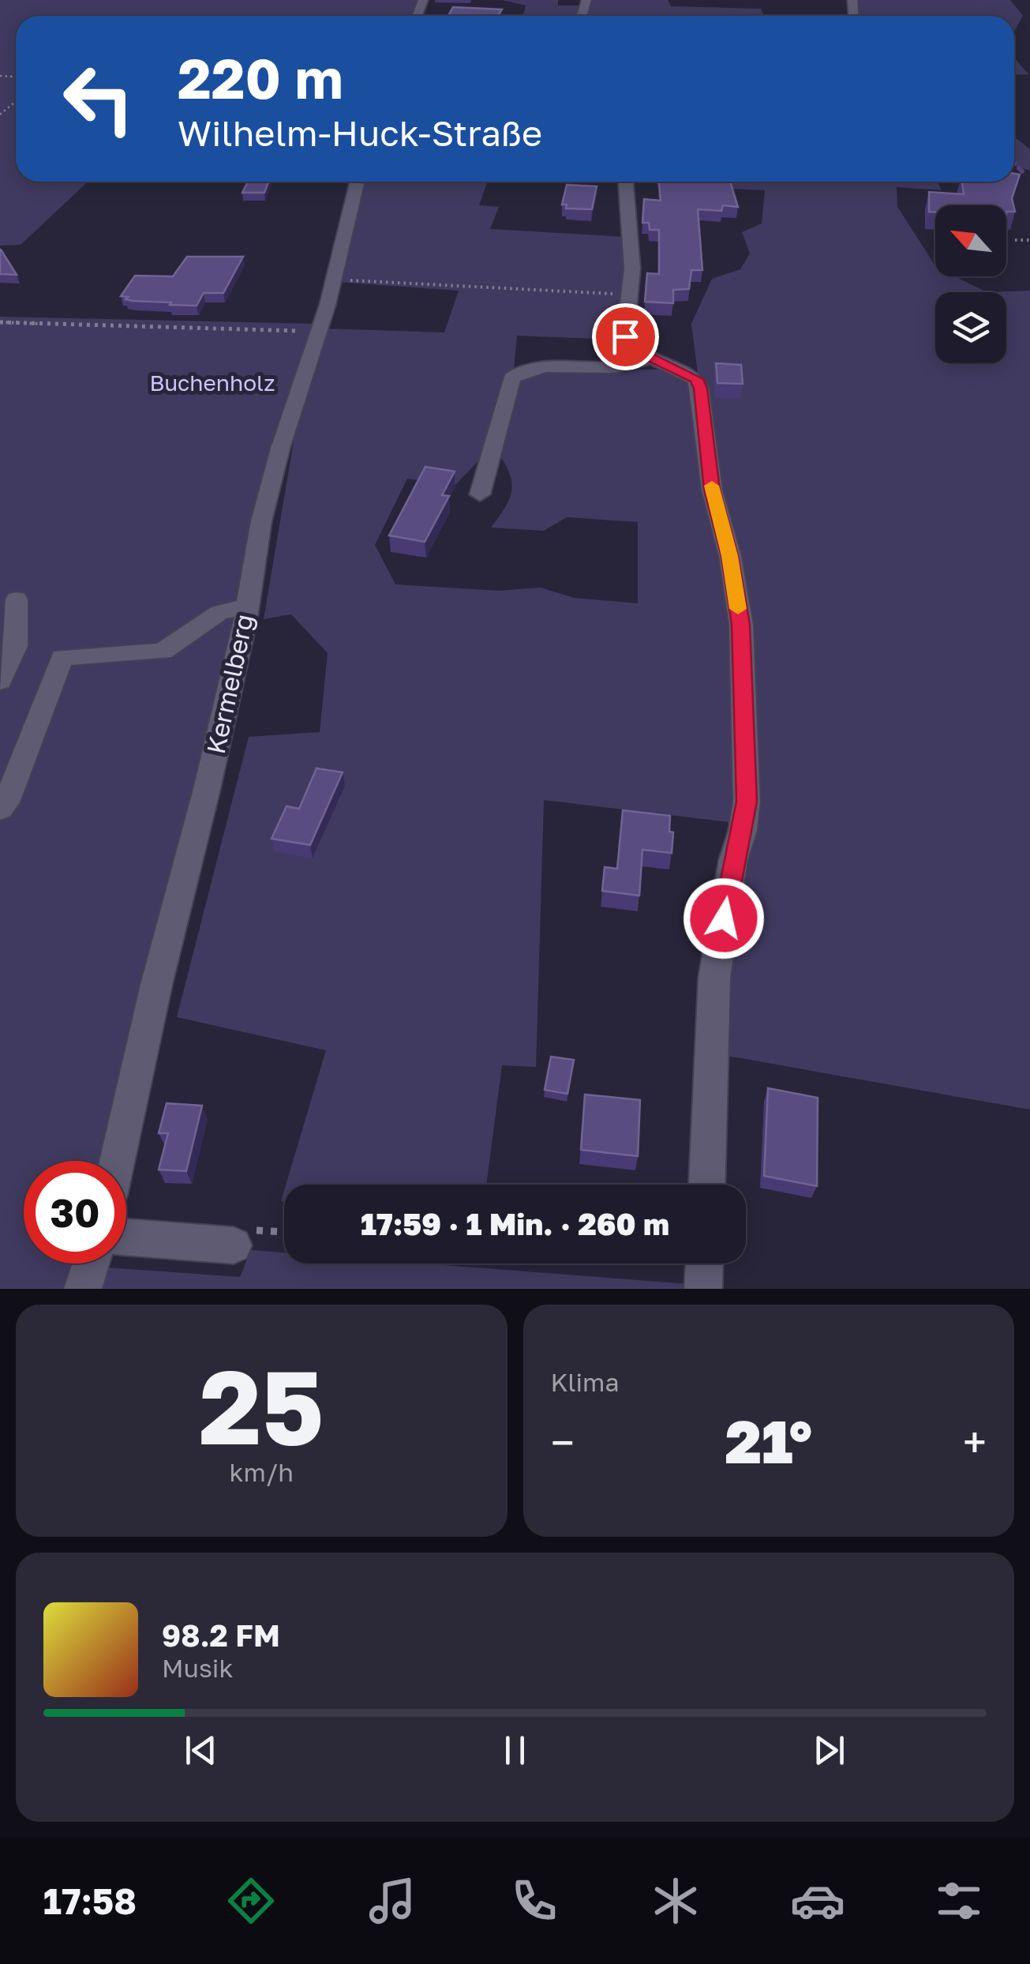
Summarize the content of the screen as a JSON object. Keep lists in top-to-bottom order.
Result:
{
  "streets": {
    "street": ["Kermelberg"]
  },
  "parks": ["Buchenholz"],
  "north": "top left",
  "page": {
    "turn": ["220 m", "Wilhelm-Huck-Straße"],
    "limit": "30",
    "trip": "17:59 · 1 Min. · 260 m",
    "tile": [
      ["25", "km/h"],
      "Klima"
    ],
    "heat": ["−", "21°", "+"],
    "song": ["98.2 FM", "Musik"],
    "tabs": "17:58"
  }
}
